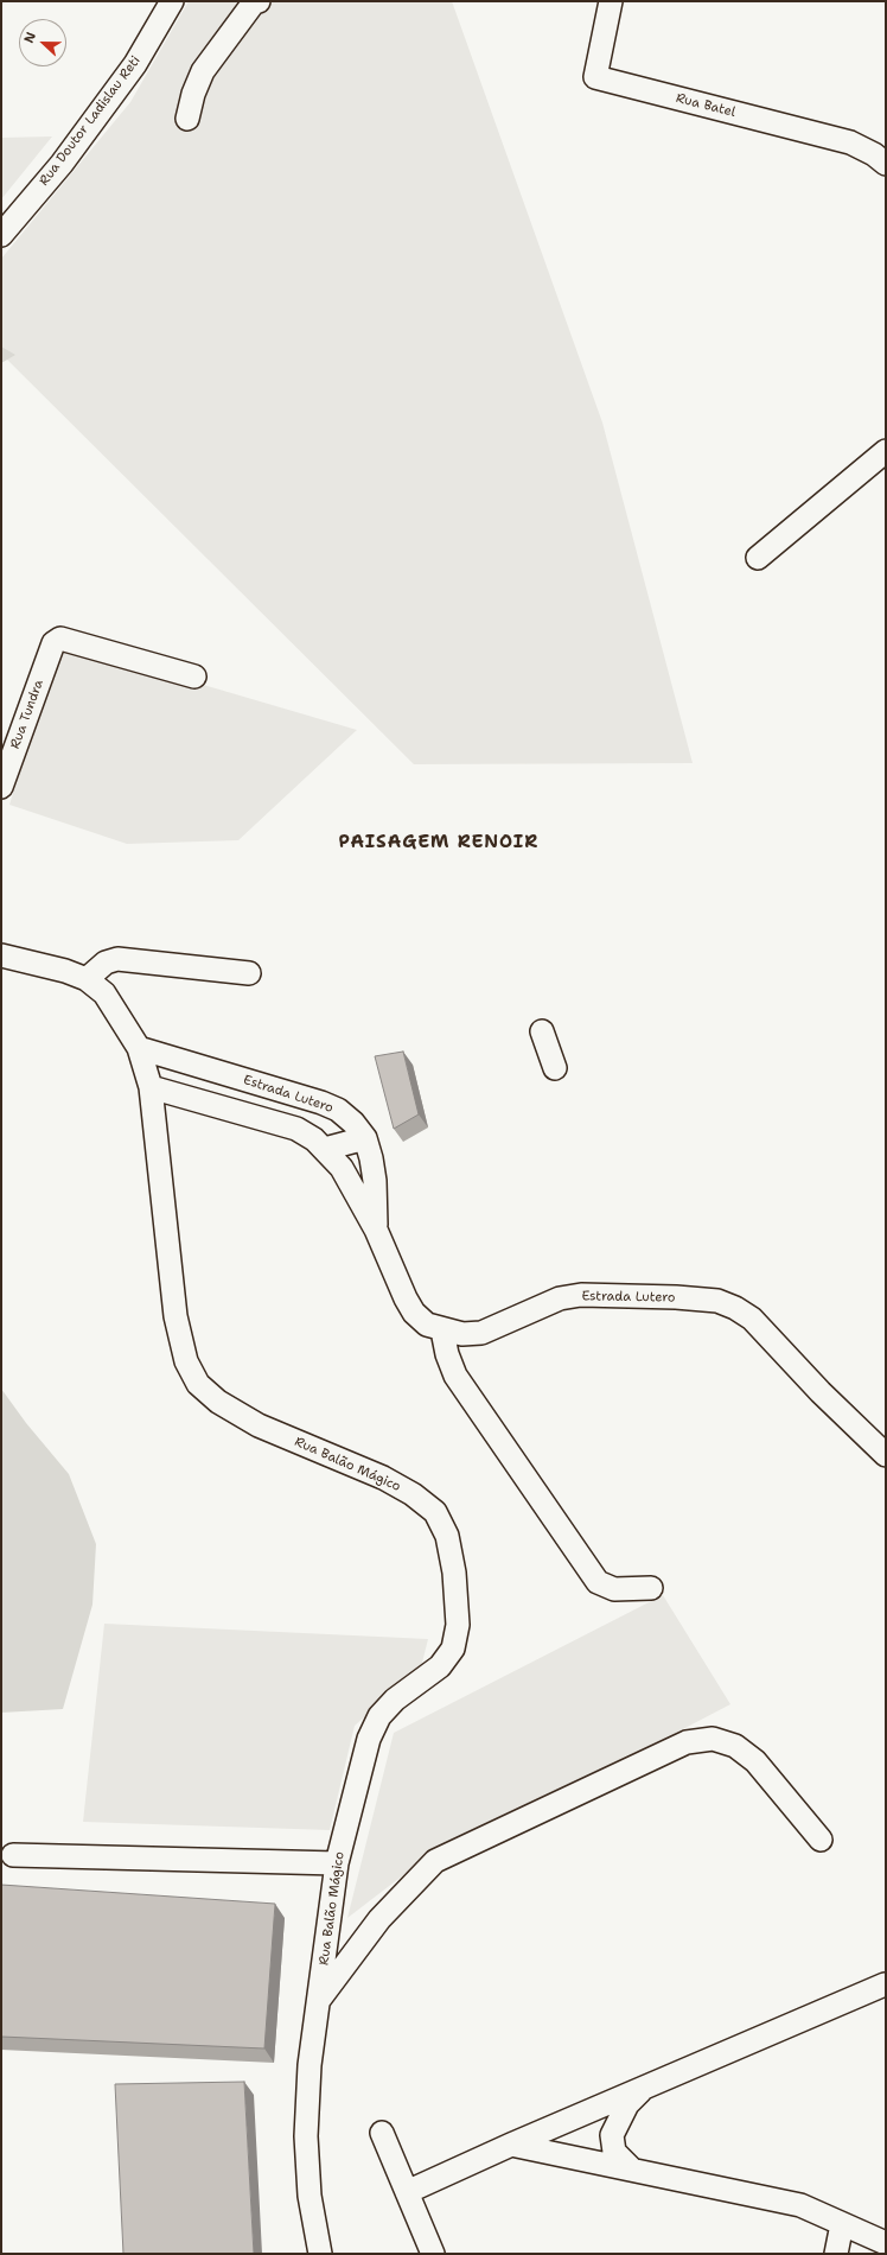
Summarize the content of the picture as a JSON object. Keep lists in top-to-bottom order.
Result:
{
  "streets": {
    "street": [
      "Rua Batel",
      "Rua Doutor Ladislau Reti",
      "Rua Tundra",
      "Estrada Lutero",
      "Rua Balão Mágico"
    ]
  },
  "crossings": [
    ["Estrada Lutero", "Rua Balão Mágico"]
  ],
  "districts": ["PAISAGEM RENOIR"],
  "north": "left"
}
